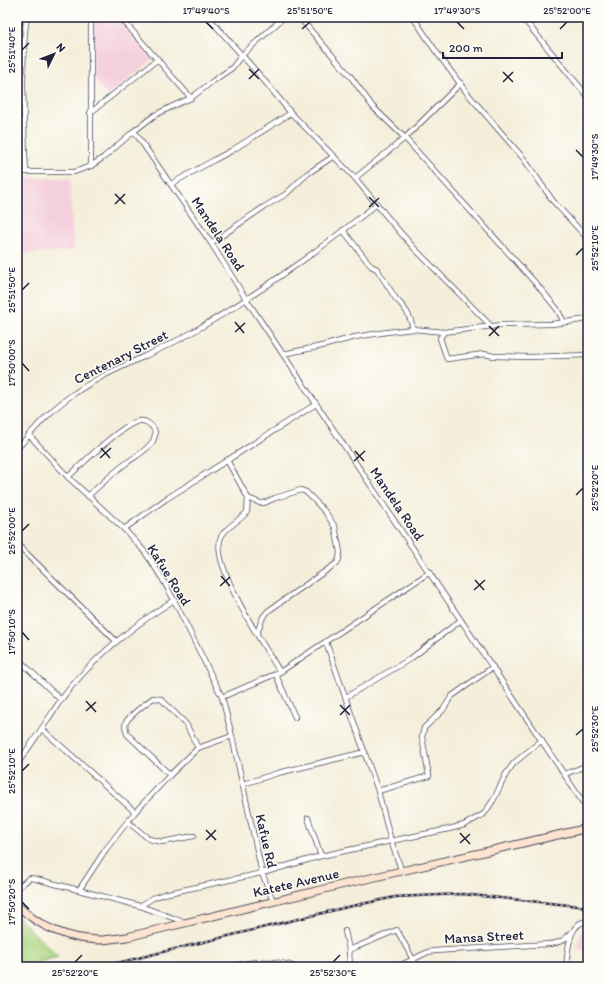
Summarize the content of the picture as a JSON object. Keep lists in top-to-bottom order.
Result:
{
  "streets": {
    "street": [
      "Mandela Road",
      "Centenary Street",
      "Kafue Road",
      "Kafue Rd",
      "Katete Avenue",
      "Mansa Street"
    ]
  },
  "crossings": [
    ["Mandela Road", "Centenary Street"],
    ["Centenary Street", "Kafue Road"],
    ["Kafue Road", "Kafue Rd"],
    ["Kafue Rd", "Katete Avenue"]
  ],
  "scale_bar": "200 m",
  "north": "top right",
  "coordinates": [
    "17°49'40\"S",
    "25°51'50\"E",
    "17°49'30\"S",
    "25°52'00\"E",
    "25°51'40\"E",
    "25°52'10\"E",
    "17°50'00\"S",
    "25°52'20\"E",
    "17°50'10\"S",
    "25°52'30\"E",
    "17°50'20\"S"
  ]
}
